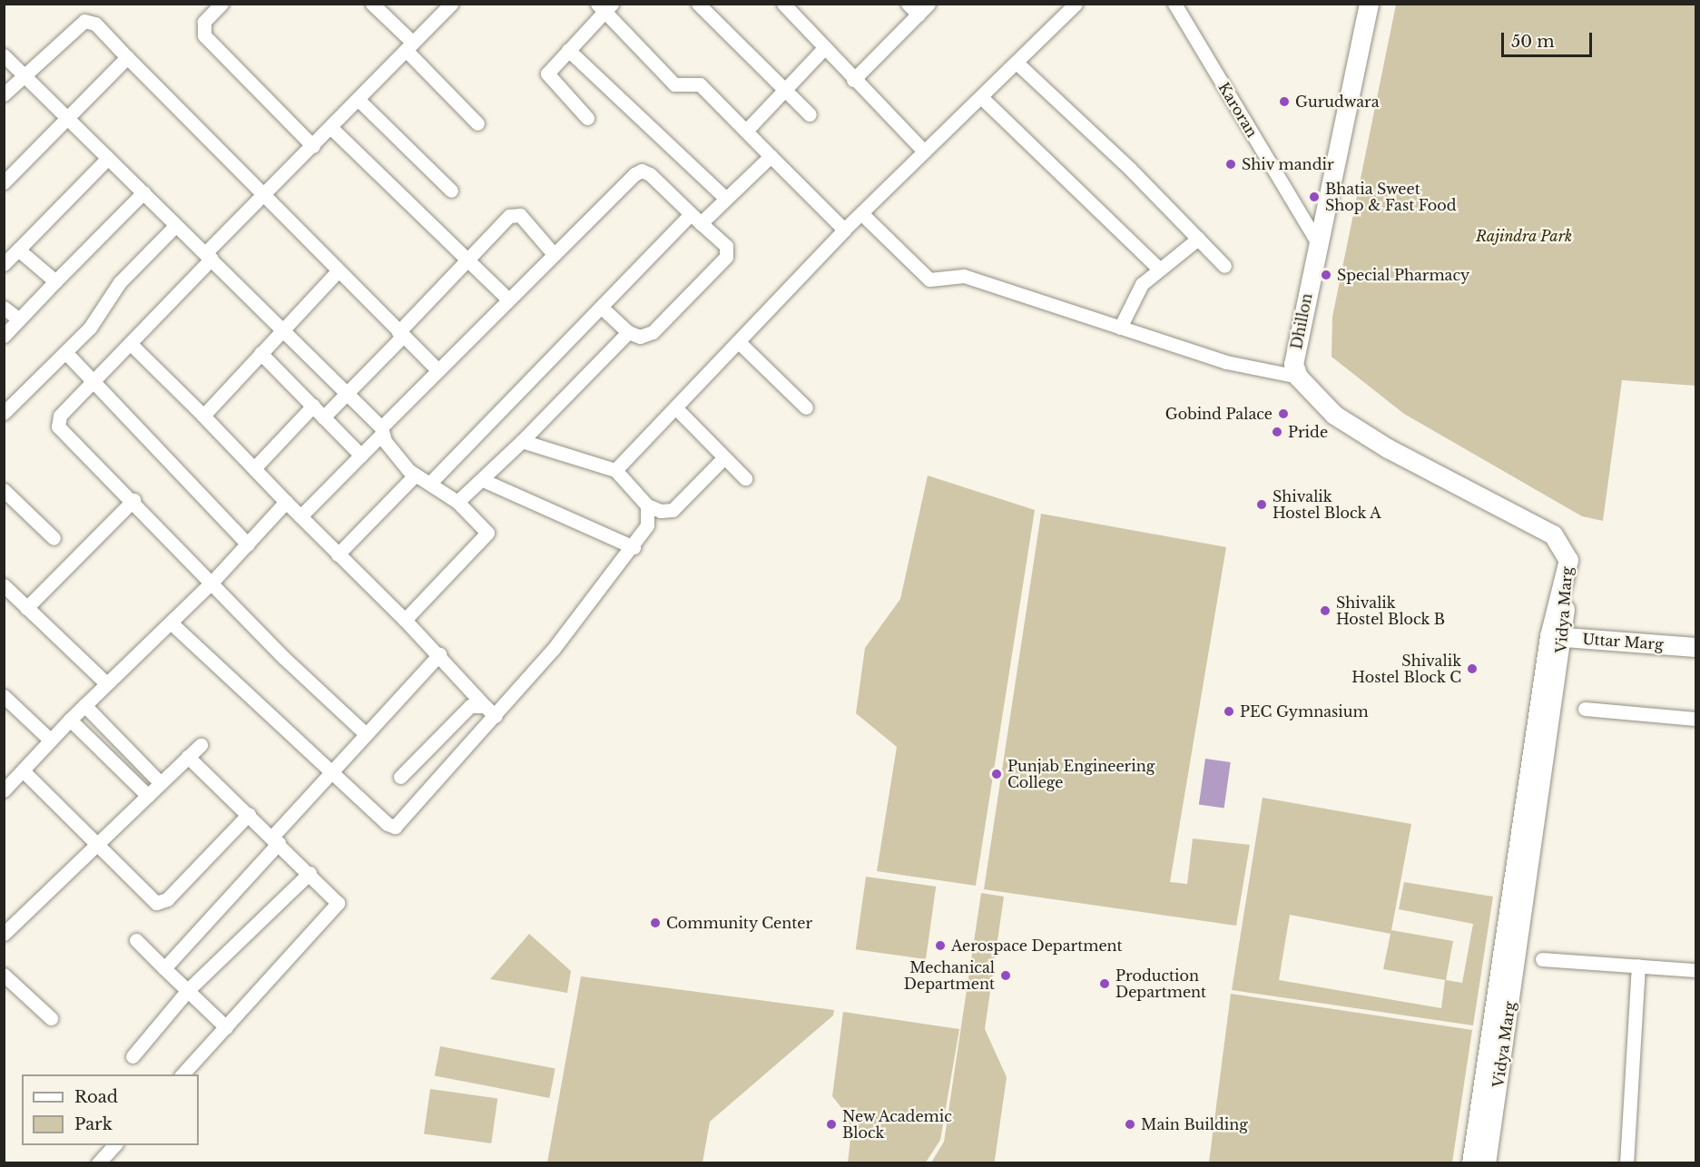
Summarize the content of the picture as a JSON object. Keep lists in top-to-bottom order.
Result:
{
  "streets": {
    "main road": ["Dhillon", "Vidya Marg", "Uttar Marg"],
    "street": ["Karoran"]
  },
  "crossings": [
    ["Karoran", "Dhillon"],
    ["Dhillon", "Vidya Marg"],
    ["Vidya Marg", "Uttar Marg"]
  ],
  "parks": ["Rajindra Park"],
  "places": [
    "Gurudwara",
    "Shiv mandir",
    "Bhatia Sweet Shop & Fast Food",
    "Special Pharmacy",
    "Gobind Palace",
    "Pride",
    "Shivalik Hostel Block A",
    "Shivalik Hostel Block B",
    "Shivalik Hostel Block C",
    "PEC Gymnasium",
    "Punjab Engineering College",
    "Community Center",
    "Aerospace Department",
    "Mechanical Department",
    "Production Department",
    "New Academic Block",
    "Main Building"
  ],
  "legend": ["Road", "Park"],
  "scale_bar": "50 m"
}
